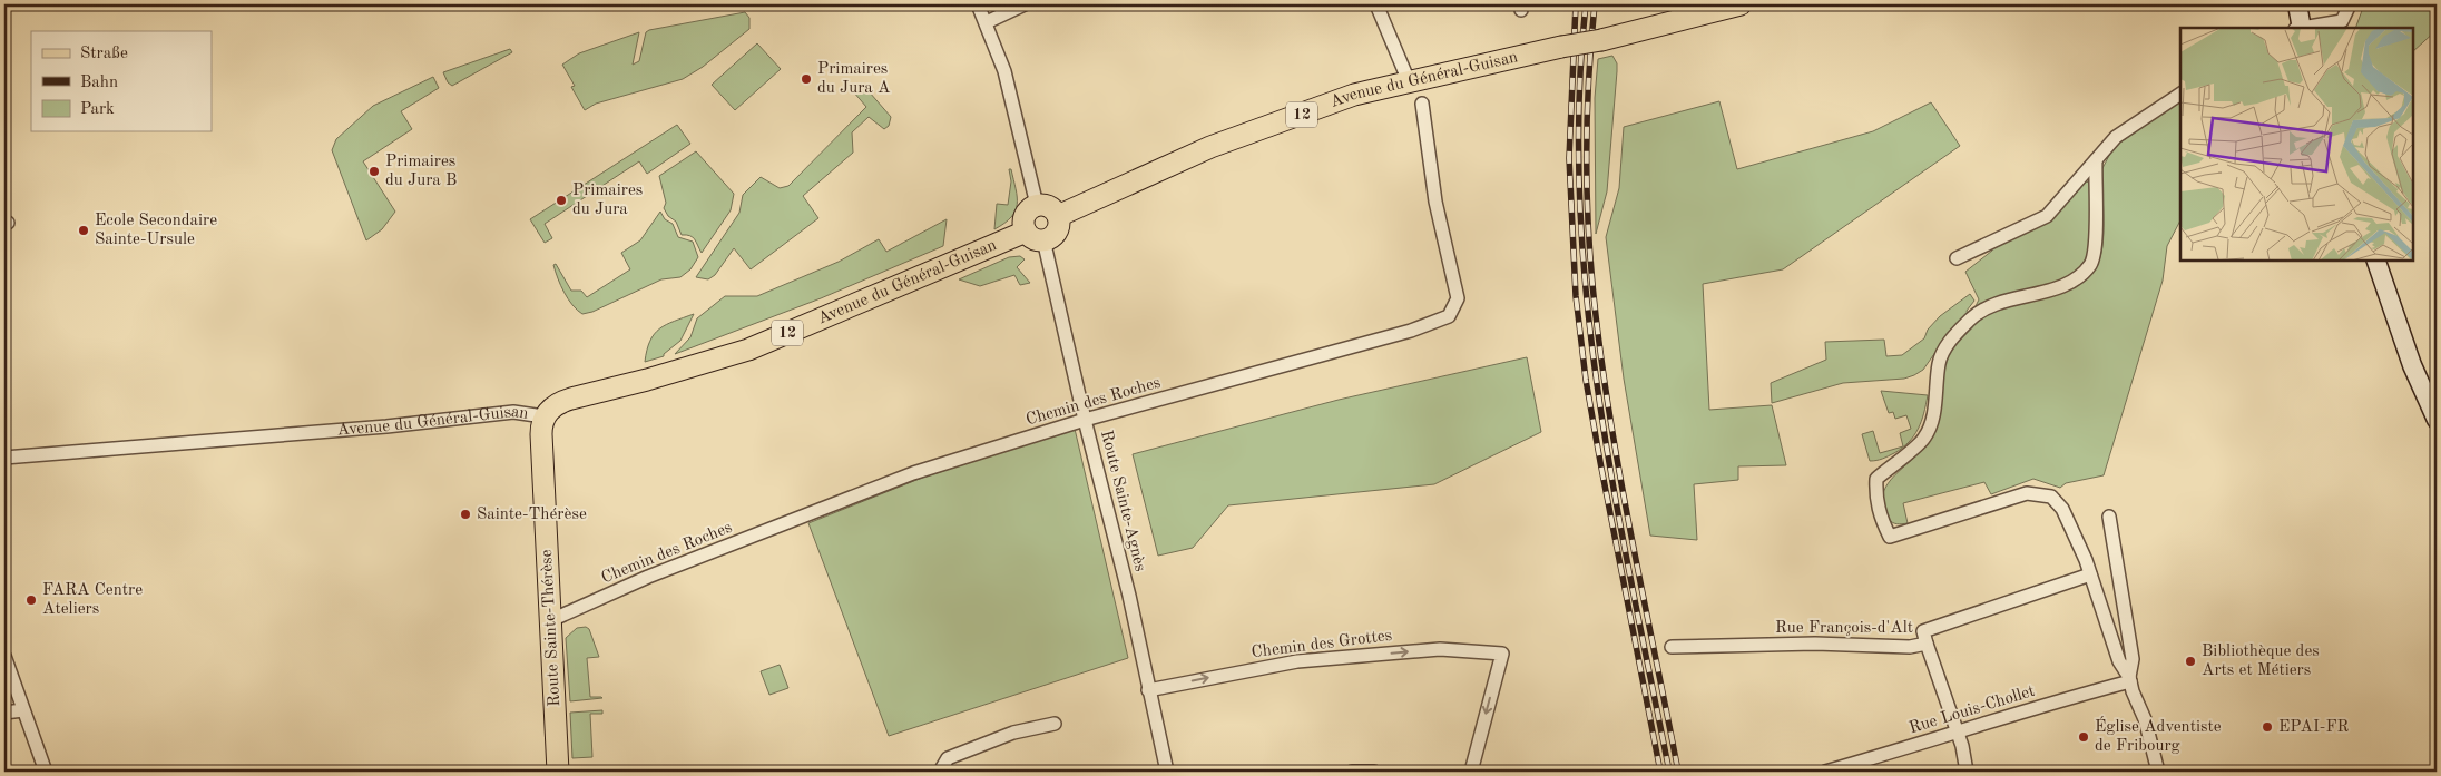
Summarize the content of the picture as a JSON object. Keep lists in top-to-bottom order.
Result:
{
  "streets": {
    "main road": ["Avenue du Général-Guisan", "12", "Route Sainte-Thérèse"],
    "street": [
      "Chemin des Roches",
      "Route Sainte-Agnès",
      "Rue François-d'Alt",
      "Chemin des Grottes",
      "Rue Louis-Chollet"
    ]
  },
  "crossings": [
    ["Avenue du Général-Guisan", "Route Sainte-Agnès"],
    ["Avenue du Général-Guisan", "Route Sainte-Thérèse"],
    ["Chemin des Roches", "Route Sainte-Agnès"],
    ["Chemin des Roches", "Route Sainte-Thérèse"],
    ["Route Sainte-Agnès", "Chemin des Grottes"]
  ],
  "places": [
    "Primaires du Jura A",
    "Primaires du Jura B",
    "Primaires du Jura",
    "Ecole Secondaire Sainte-Ursule",
    "Sainte-Thérèse",
    "FARA Centre Ateliers",
    "Bibliothèque des Arts et Métiers",
    "EPAI-FR",
    "Église Adventiste de Fribourg"
  ],
  "legend": ["Straße", "Bahn", "Park"]
}
